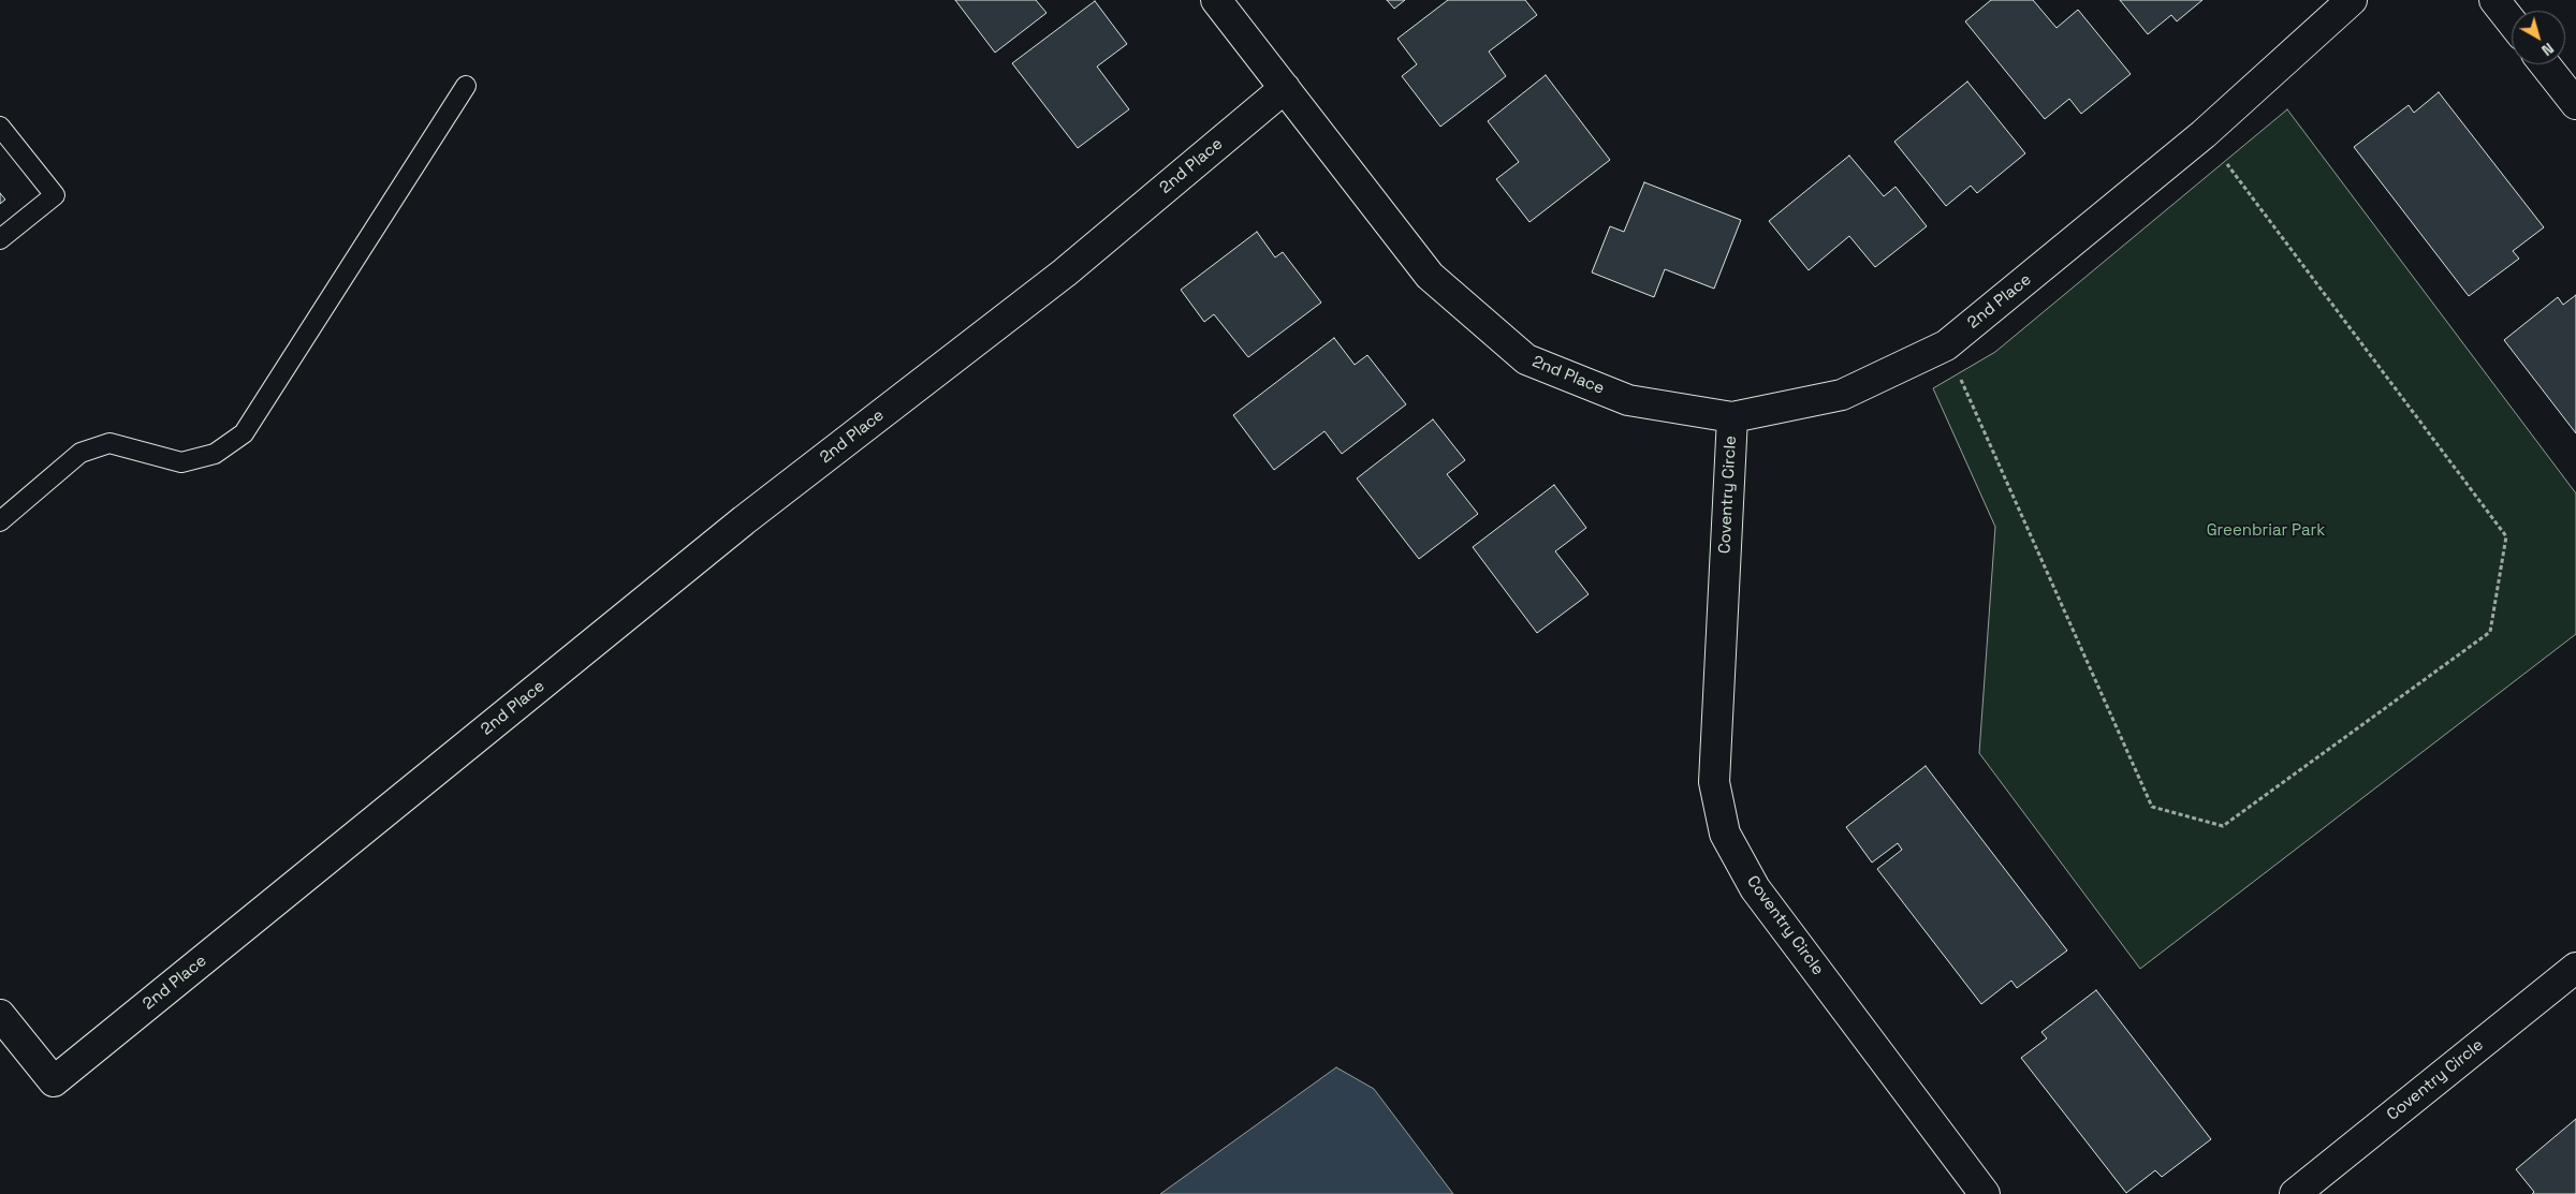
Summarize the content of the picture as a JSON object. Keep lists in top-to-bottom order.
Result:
{
  "streets": {
    "street": ["2nd Place", "Coventry Circle"]
  },
  "crossings": [
    ["2nd Place", "Coventry Circle"]
  ],
  "parks": ["Greenbriar Park"],
  "north": "bottom right"
}
